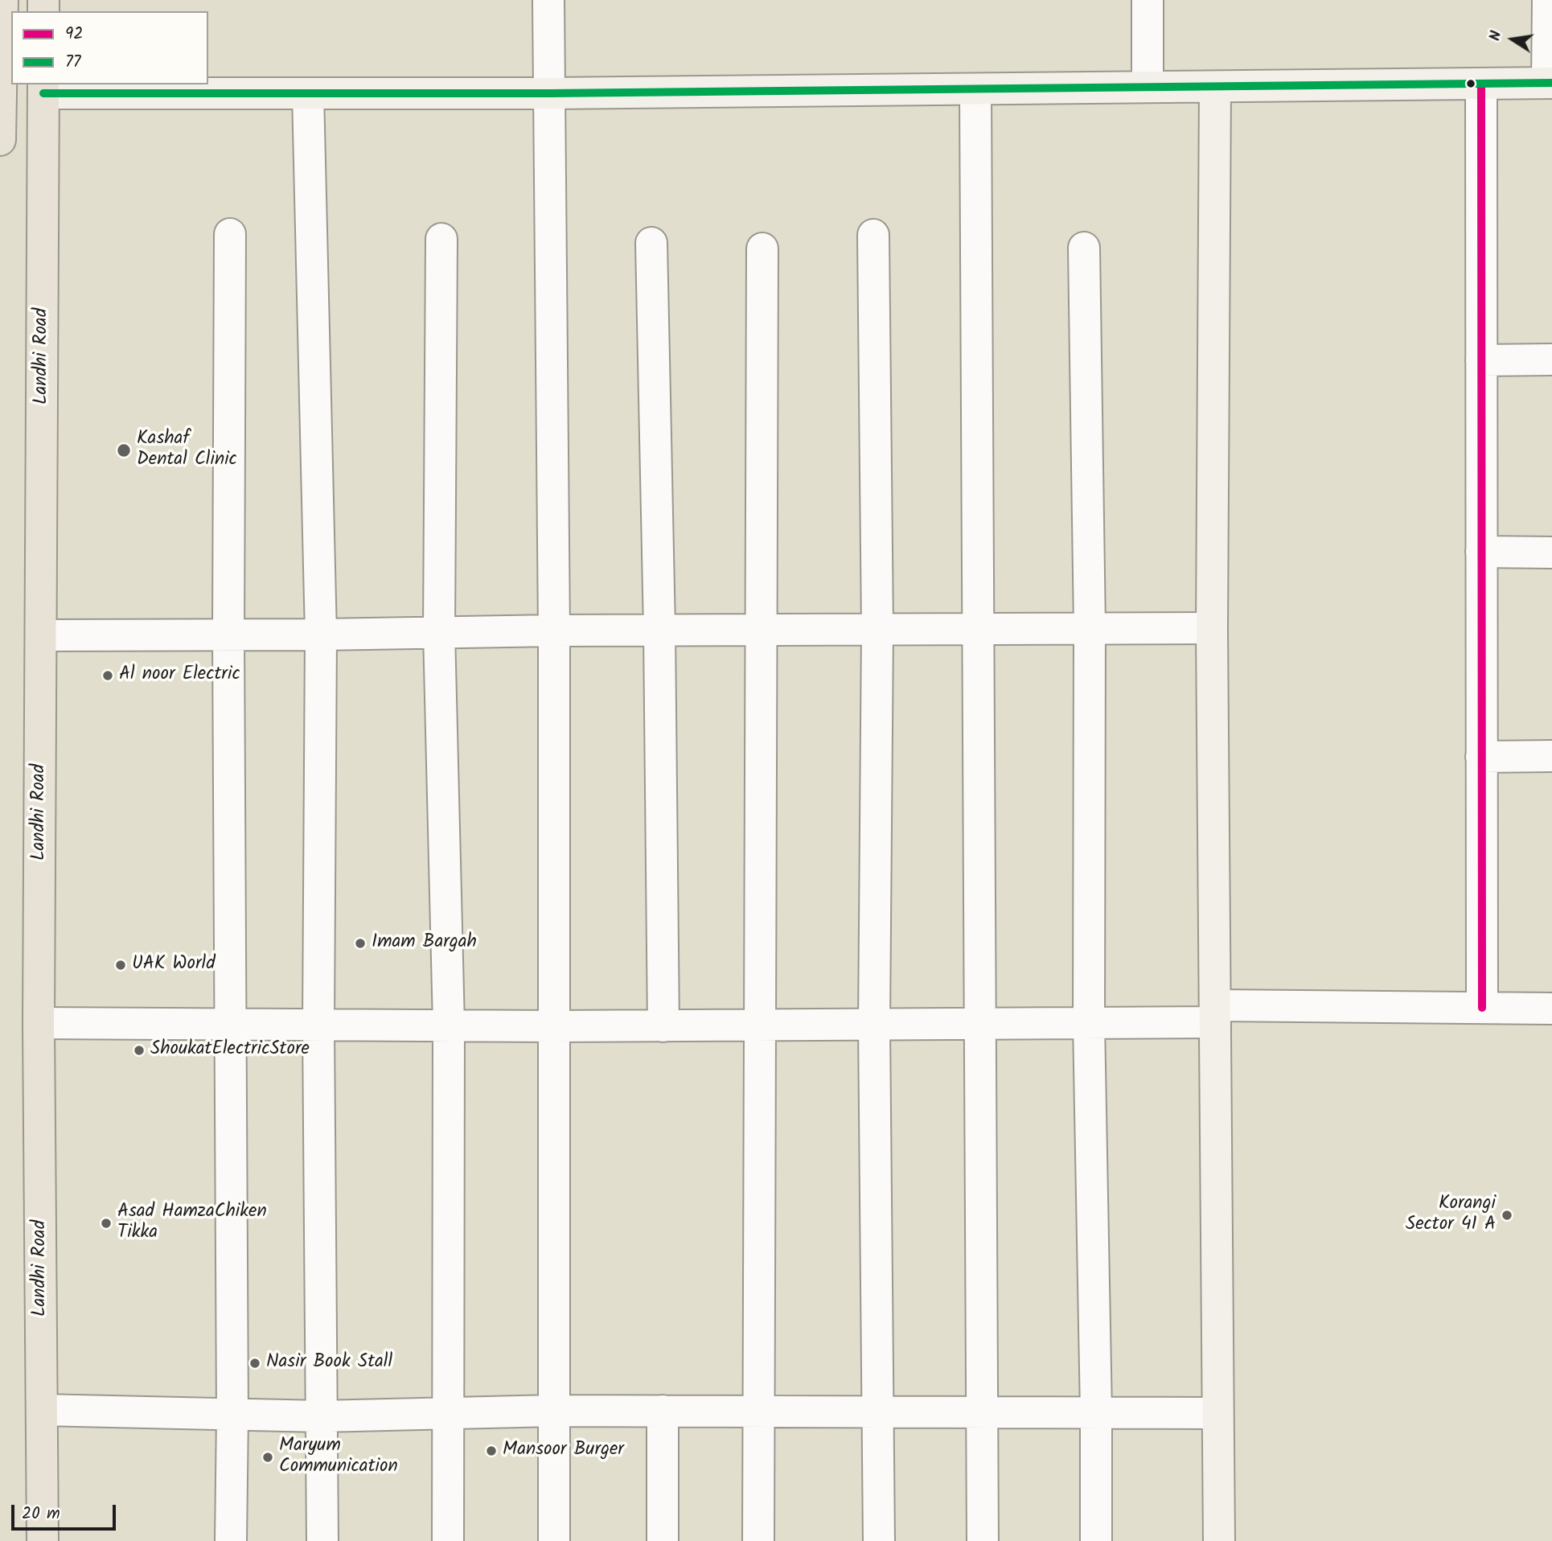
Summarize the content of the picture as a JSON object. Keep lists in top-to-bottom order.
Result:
{
  "streets": {
    "main road": ["Landhi Road"]
  },
  "places": [
    "Kashaf Dental Clinic",
    "Al noor Electric",
    "Imam Bargah",
    "UAK World",
    "ShoukatElectricStore",
    "Korangi Sector 41 A",
    "Asad HamzaChiken Tikka",
    "Nasir Book Stall",
    "Mansoor Burger",
    "Maryum Communication"
  ],
  "lines": ["transit line 77", "transit line 92"],
  "legend": ["92", "77"],
  "scale_bar": "20 m",
  "north": "left"
}
